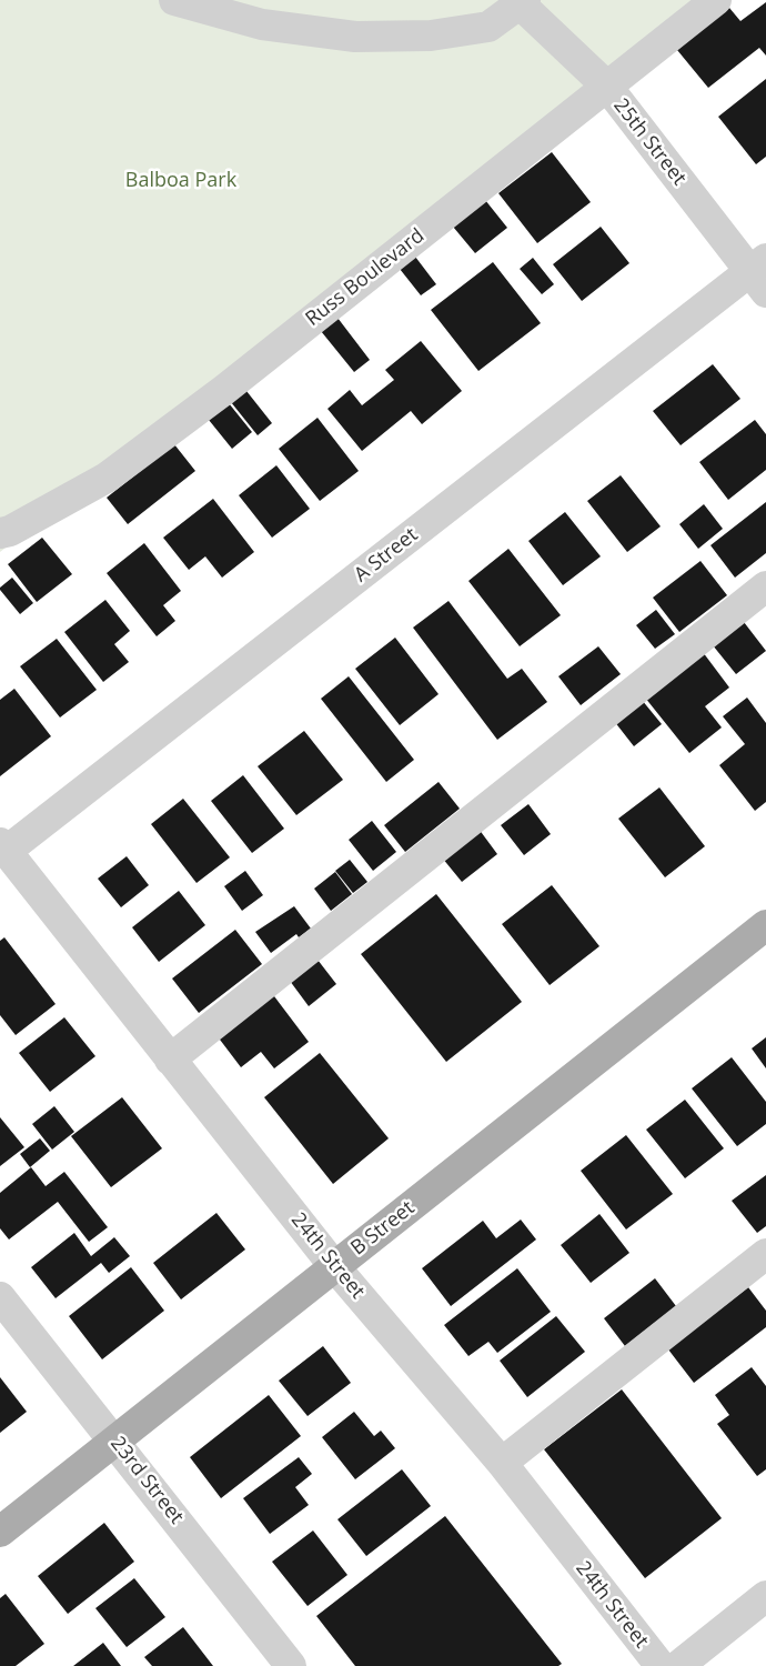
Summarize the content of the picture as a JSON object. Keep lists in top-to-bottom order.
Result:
{
  "streets": {
    "main road": ["B Street"],
    "street": [
      "25th Street",
      "Russ Boulevard",
      "A Street",
      "24th Street",
      "23rd Street"
    ]
  },
  "crossings": [
    ["25th Street", "Russ Boulevard"],
    ["25th Street", "A Street"],
    ["A Street", "24th Street"],
    ["B Street", "24th Street"],
    ["B Street", "23rd Street"]
  ],
  "parks": ["Balboa Park"]
}
